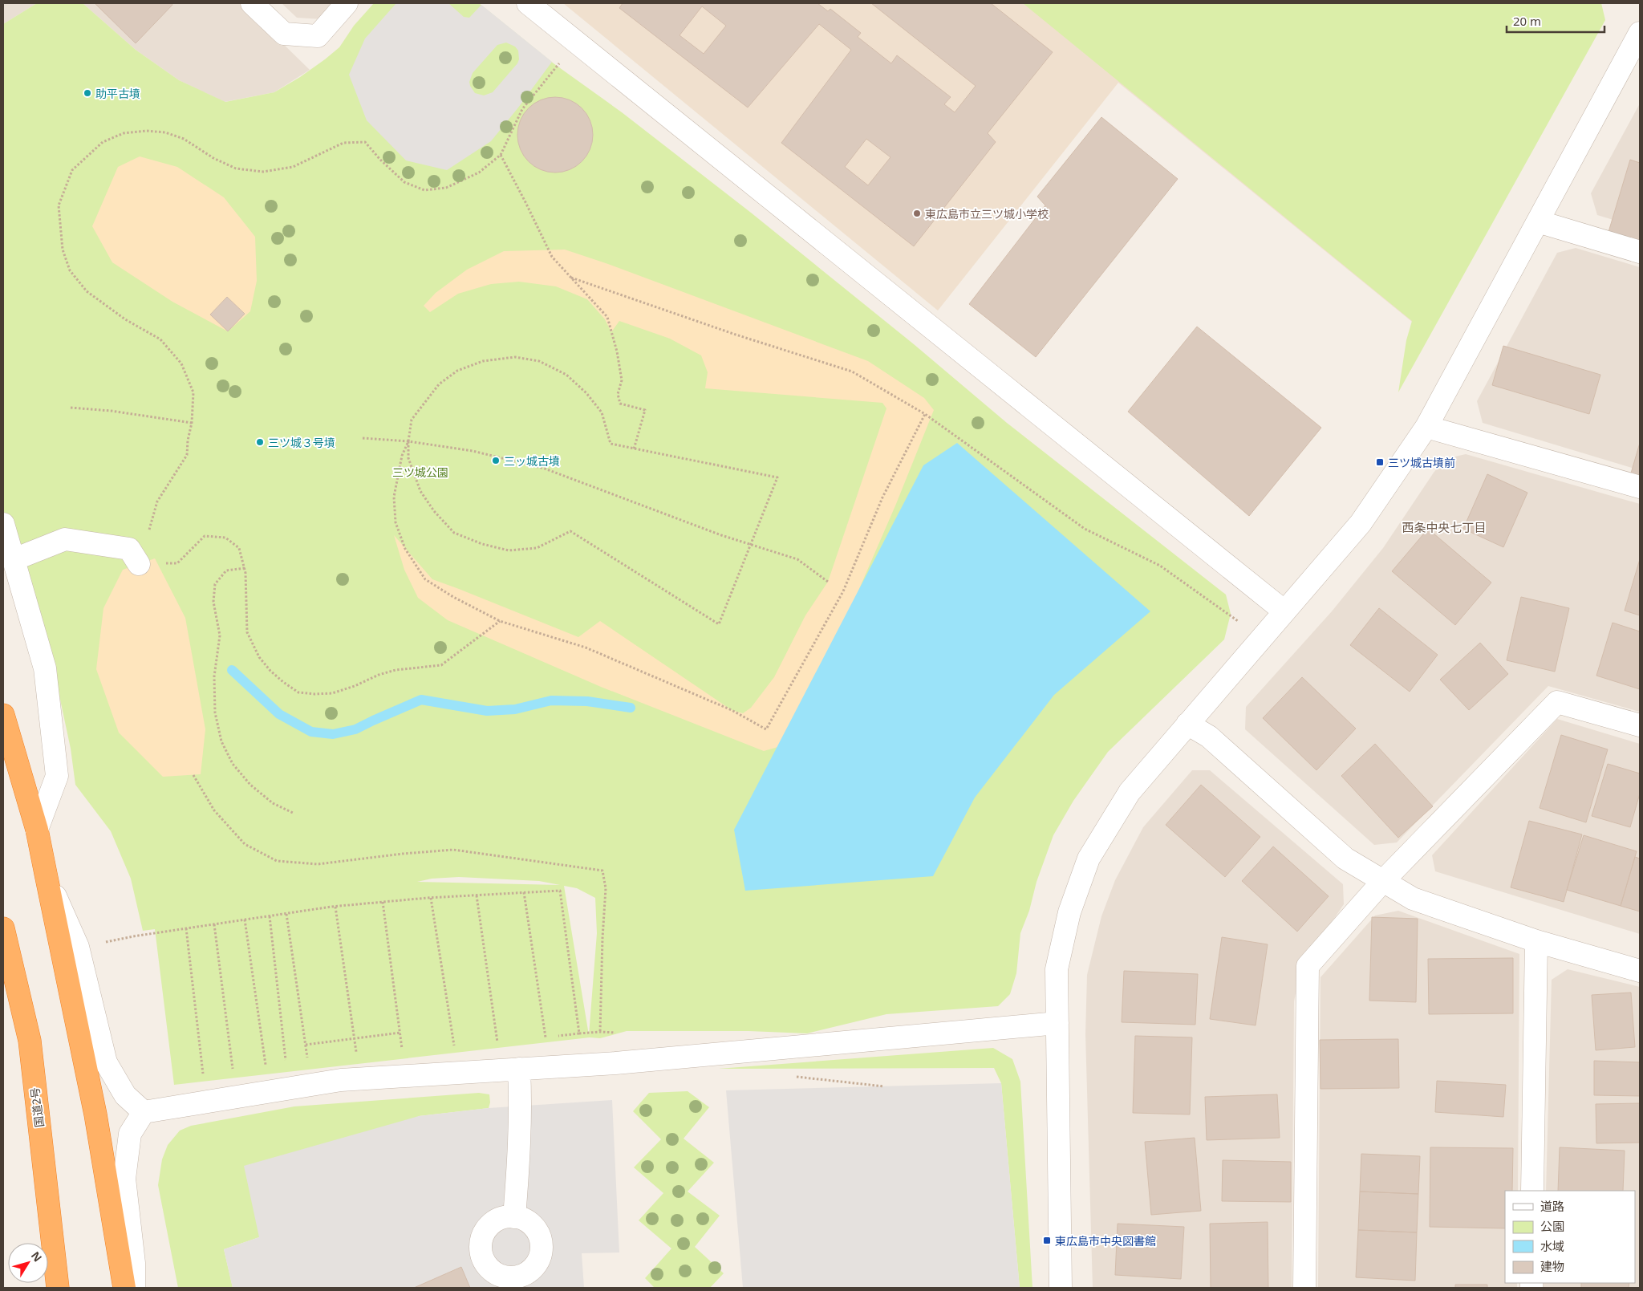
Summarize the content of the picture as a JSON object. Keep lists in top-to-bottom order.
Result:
{
  "streets": {
    "highway": ["国道2号"]
  },
  "districts": ["西条中央七丁目"],
  "parks": ["三ツ城公園"],
  "places": {
    "other": [
      "助平古墳",
      "東広島市立三ツ城小学校",
      "三ツ城３号墳",
      "三ッ城古墳"
    ],
    "transit": ["三ツ城古墳前", "東広島市中央図書館"]
  },
  "legend": [
    "道路",
    "公園",
    "水域",
    "建物"
  ],
  "scale_bar": "20 m",
  "north": "top right"
}
